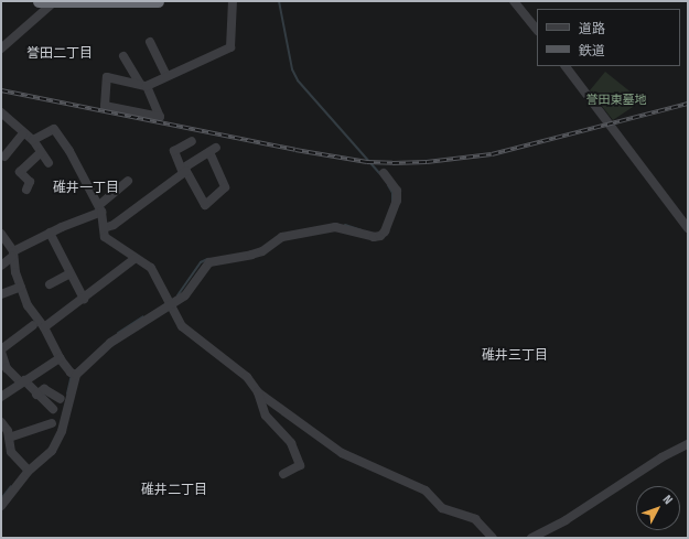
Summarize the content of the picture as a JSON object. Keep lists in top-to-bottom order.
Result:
{
  "districts": [
    "誉田二丁目",
    "碓井一丁目",
    "碓井三丁目",
    "碓井二丁目"
  ],
  "parks": ["誉田東墓地"],
  "legend": ["道路", "鉄道"],
  "north": "top right"
}
